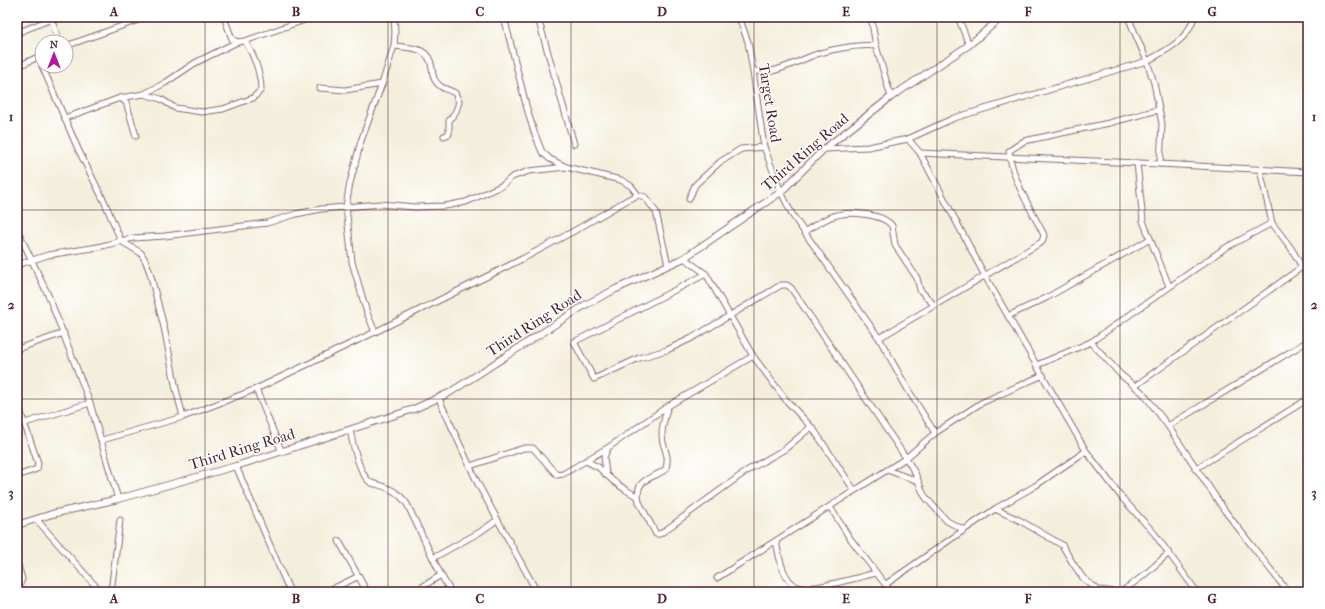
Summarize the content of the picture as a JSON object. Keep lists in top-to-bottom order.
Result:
{
  "streets": {
    "street": ["Target Road", "Third Ring Road"]
  },
  "crossings": [
    ["Target Road", "Third Ring Road"]
  ],
  "north": "top",
  "grid": {
    "columns": [
      "A",
      "B",
      "C",
      "D",
      "E",
      "F",
      "G"
    ],
    "rows": ["1", "2", "3"]
  }
}
